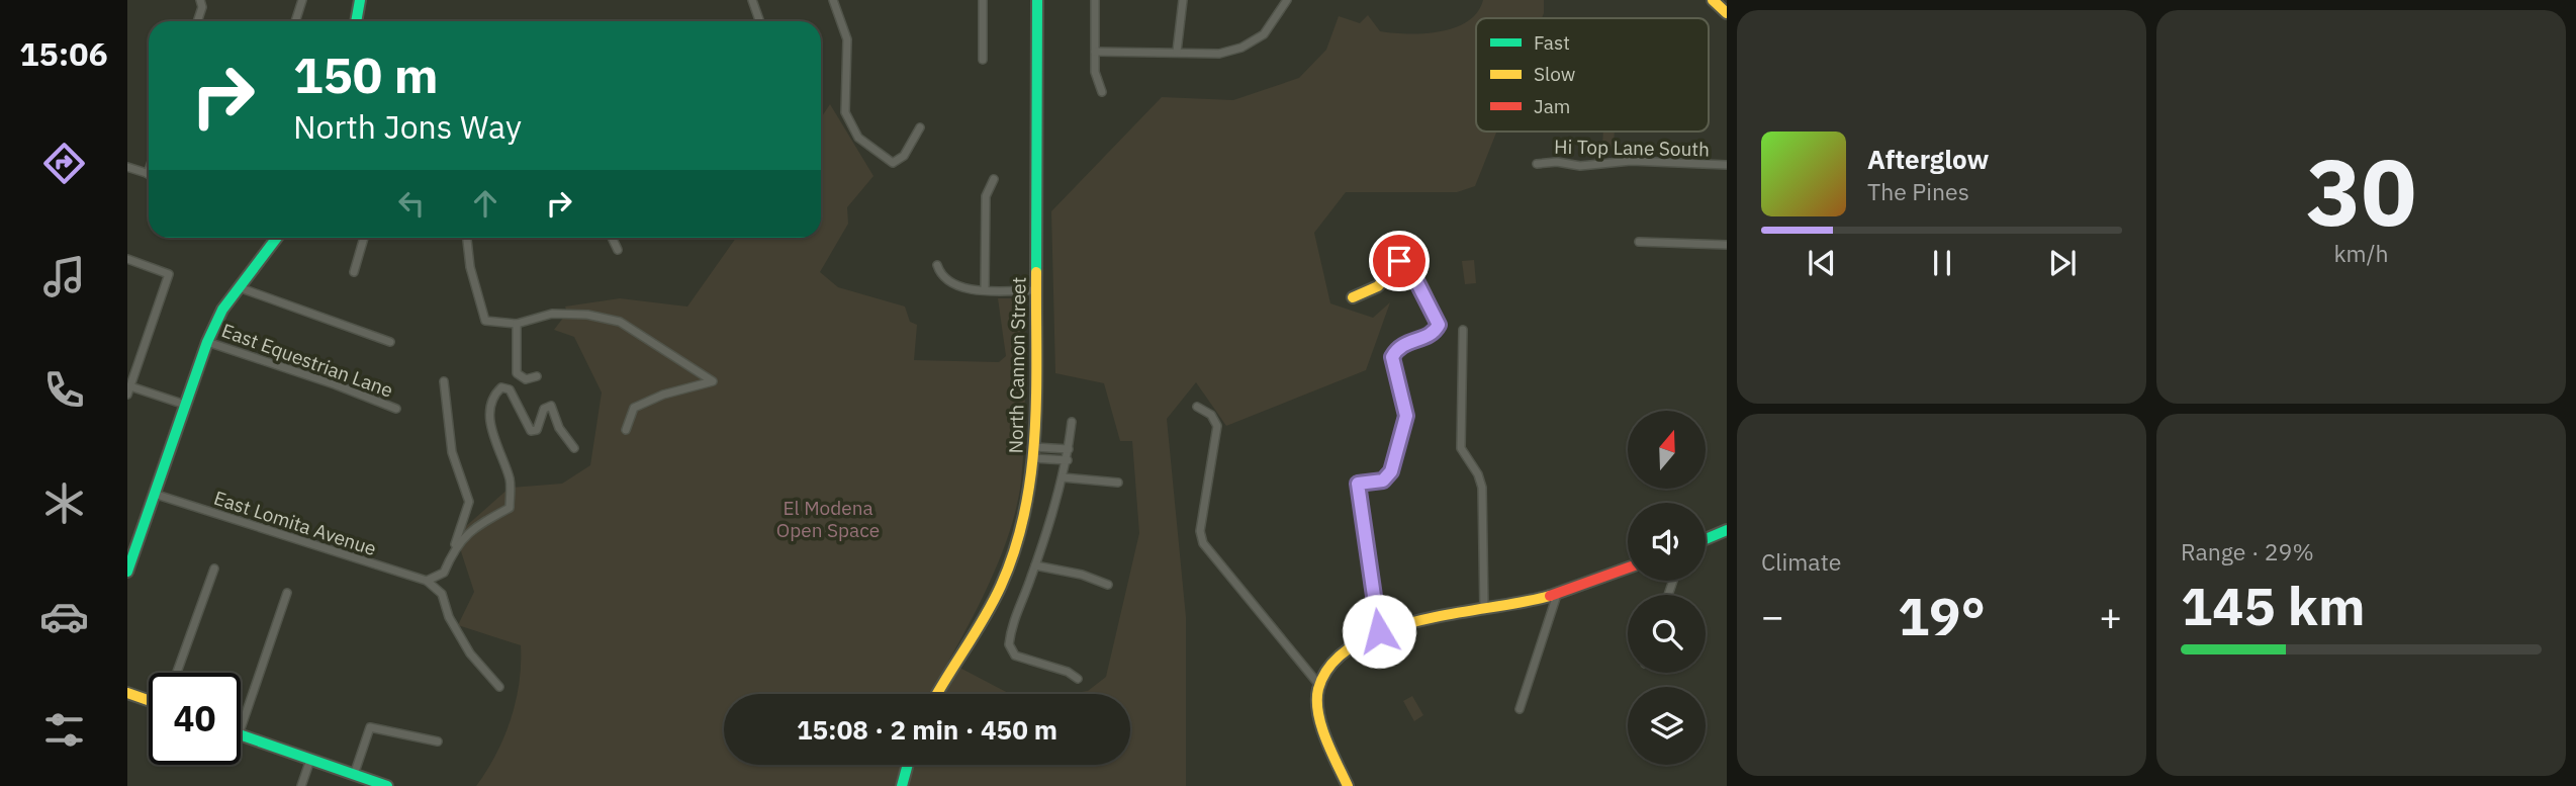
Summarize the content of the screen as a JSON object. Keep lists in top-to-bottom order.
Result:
{
  "streets": {
    "street": [
      "Hi Top Lane South",
      "East Equestrian Lane",
      "North Cannon Street",
      "East Lomita Avenue"
    ]
  },
  "parks": ["El Modena Open Space"],
  "legend": ["Fast", "Slow", "Jam"],
  "north": "top",
  "page": {
    "tabs": "15:06",
    "tile": [
      ["30", "km/h"],
      "Climate",
      ["Range · 29%", "145 km"]
    ],
    "turn": ["150 m", "North Jons Way"],
    "song": ["Afterglow", "The Pines"],
    "heat": ["−", "19°", "+"],
    "limit": "40",
    "trip": "15:08 · 2 min · 450 m"
  }
}
